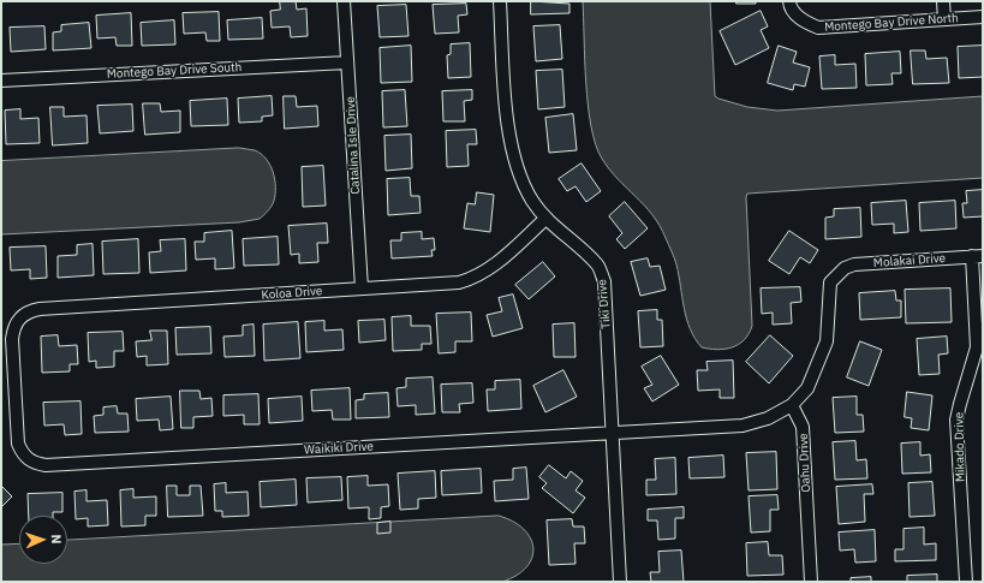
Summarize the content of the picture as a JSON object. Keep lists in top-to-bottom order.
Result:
{
  "streets": {
    "street": [
      "Montego Bay Drive North",
      "Montego Bay Drive South",
      "Catalina Isle Drive",
      "Molakai Drive",
      "Koloa Drive",
      "Tiki Drive",
      "Mikado Drive",
      "Waikiki Drive",
      "Oahu Drive"
    ]
  },
  "crossings": [
    ["Montego Bay Drive South", "Catalina Isle Drive"],
    ["Catalina Isle Drive", "Koloa Drive"],
    ["Molakai Drive", "Mikado Drive"],
    ["Molakai Drive", "Waikiki Drive"],
    ["Molakai Drive", "Oahu Drive"],
    ["Koloa Drive", "Tiki Drive"],
    ["Koloa Drive", "Waikiki Drive"],
    ["Tiki Drive", "Waikiki Drive"],
    ["Waikiki Drive", "Oahu Drive"]
  ],
  "north": "right"
}
